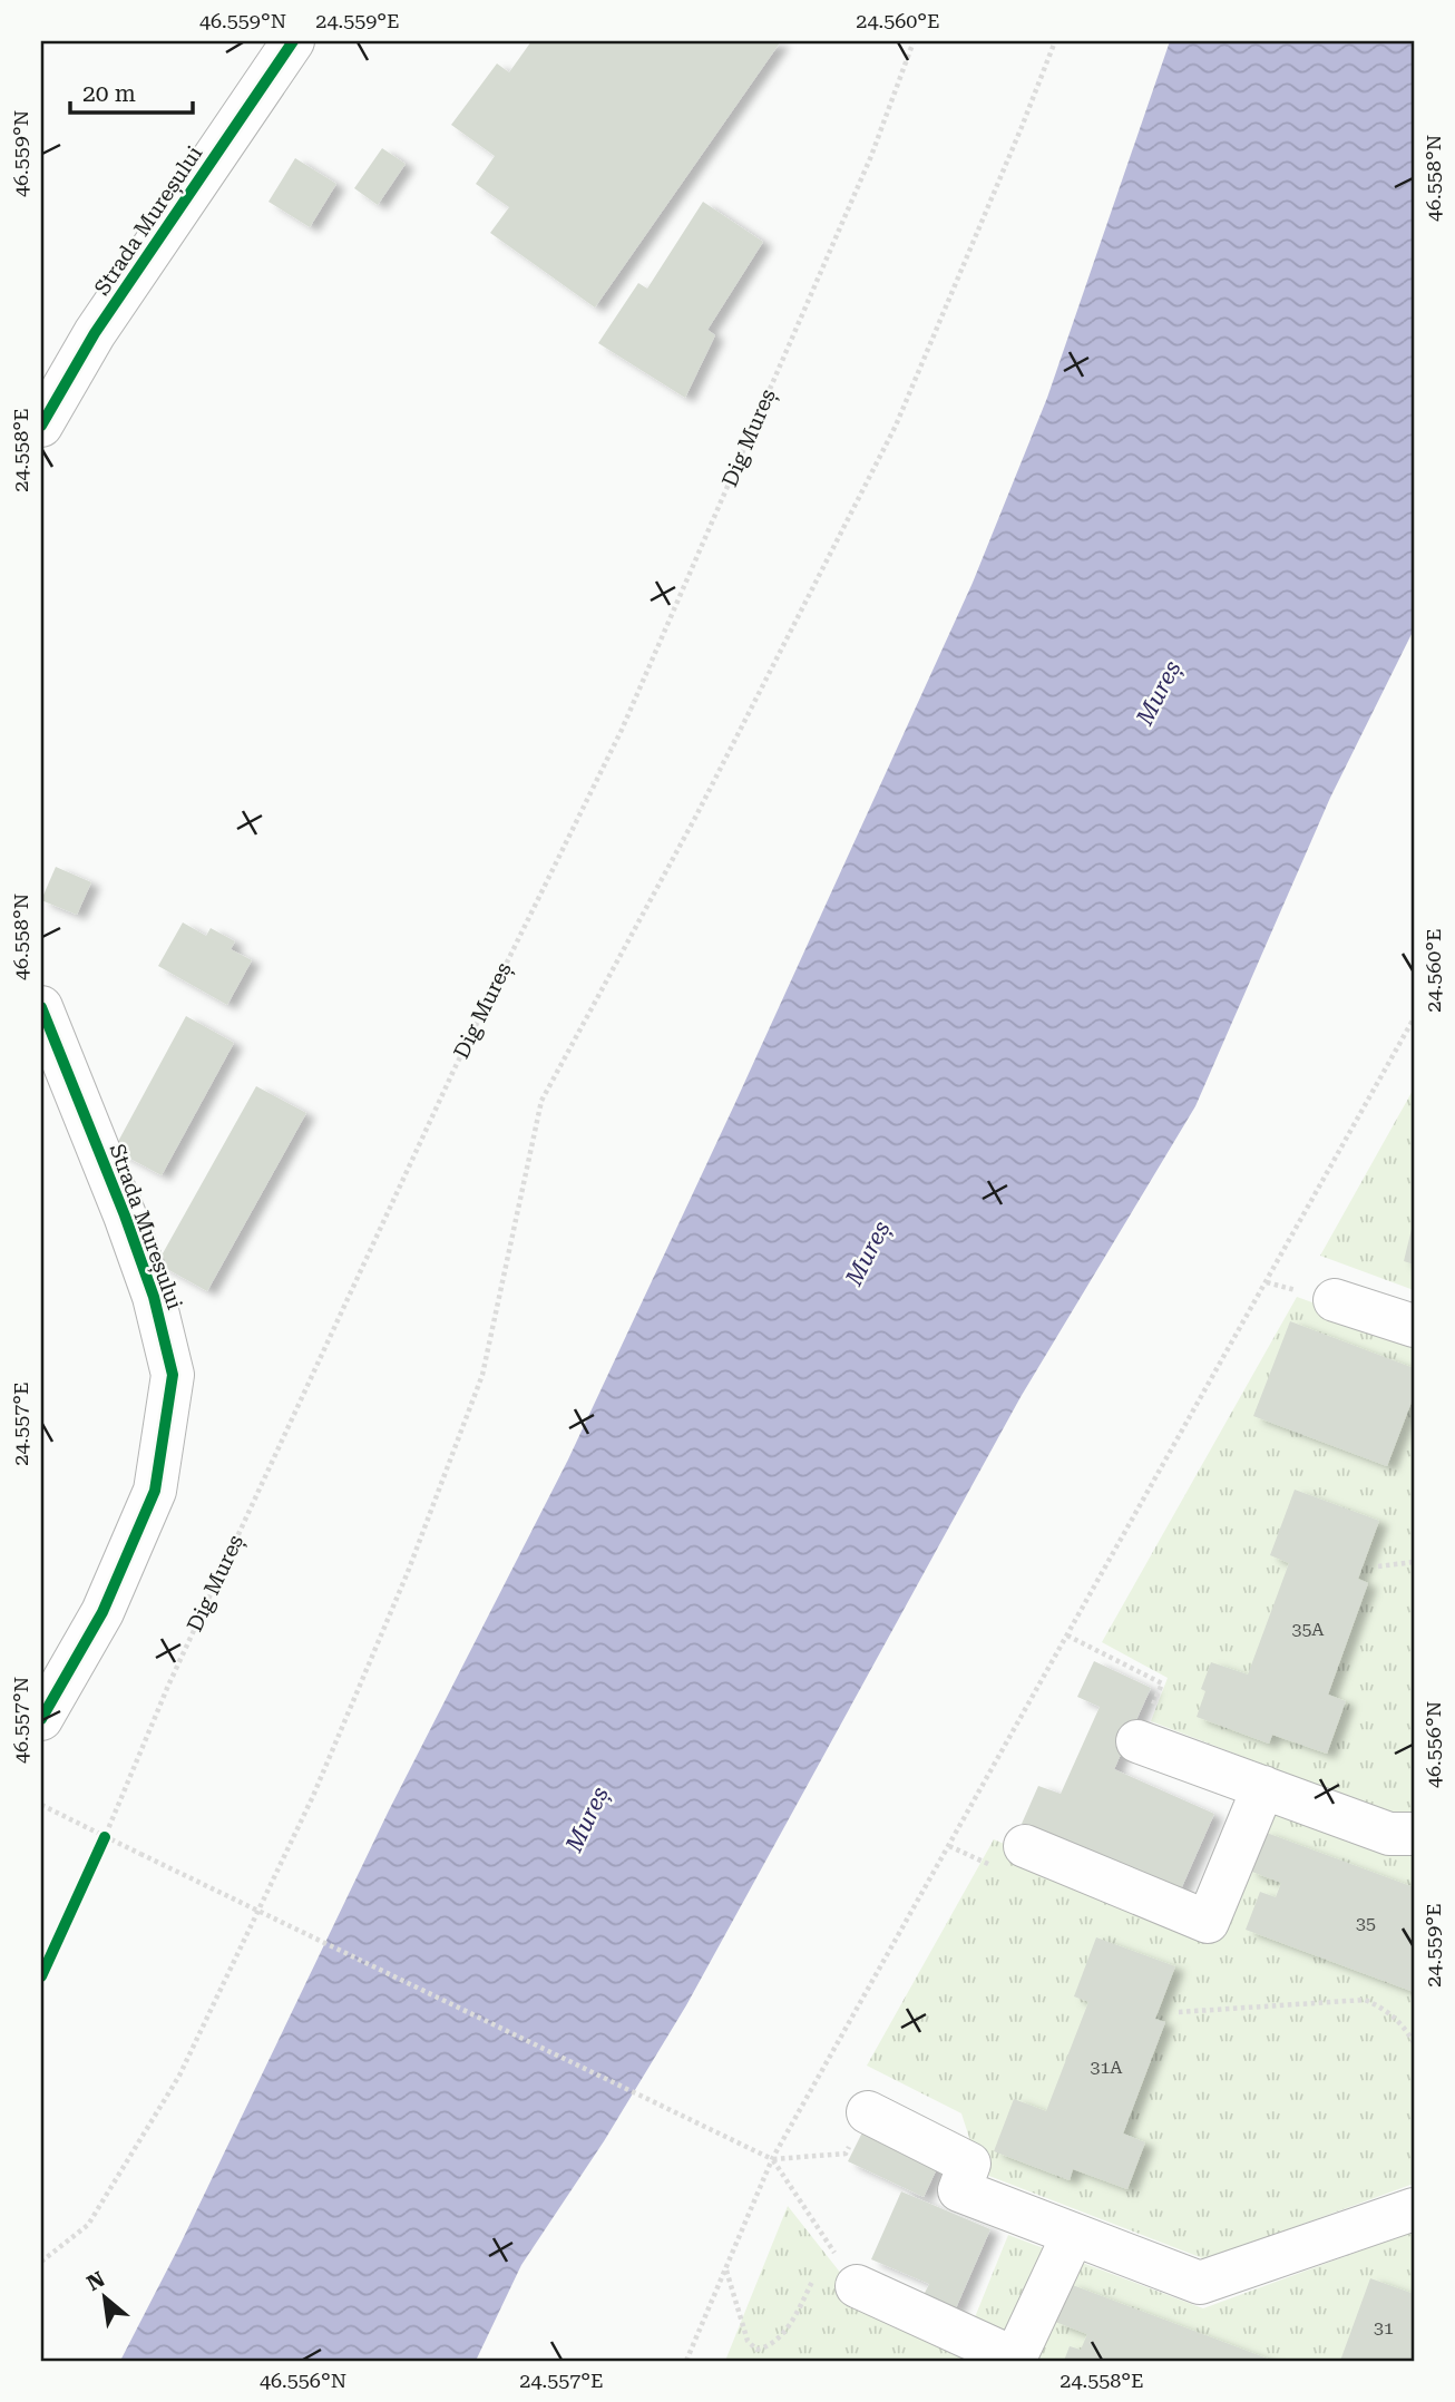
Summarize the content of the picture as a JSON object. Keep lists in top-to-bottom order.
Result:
{
  "streets": {
    "street": ["Strada Mureșului"],
    "path": ["Dig Mureș"]
  },
  "water": ["Mureș"],
  "house_numbers": [
    "35A",
    "35",
    "31A",
    "31"
  ],
  "scale_bar": "20 m",
  "north": "top left",
  "coordinates": [
    "46.559°N",
    "24.559°E",
    "24.560°E",
    "46.558°N",
    "24.558°E",
    "24.557°E",
    "46.557°N",
    "46.556°N"
  ]
}
